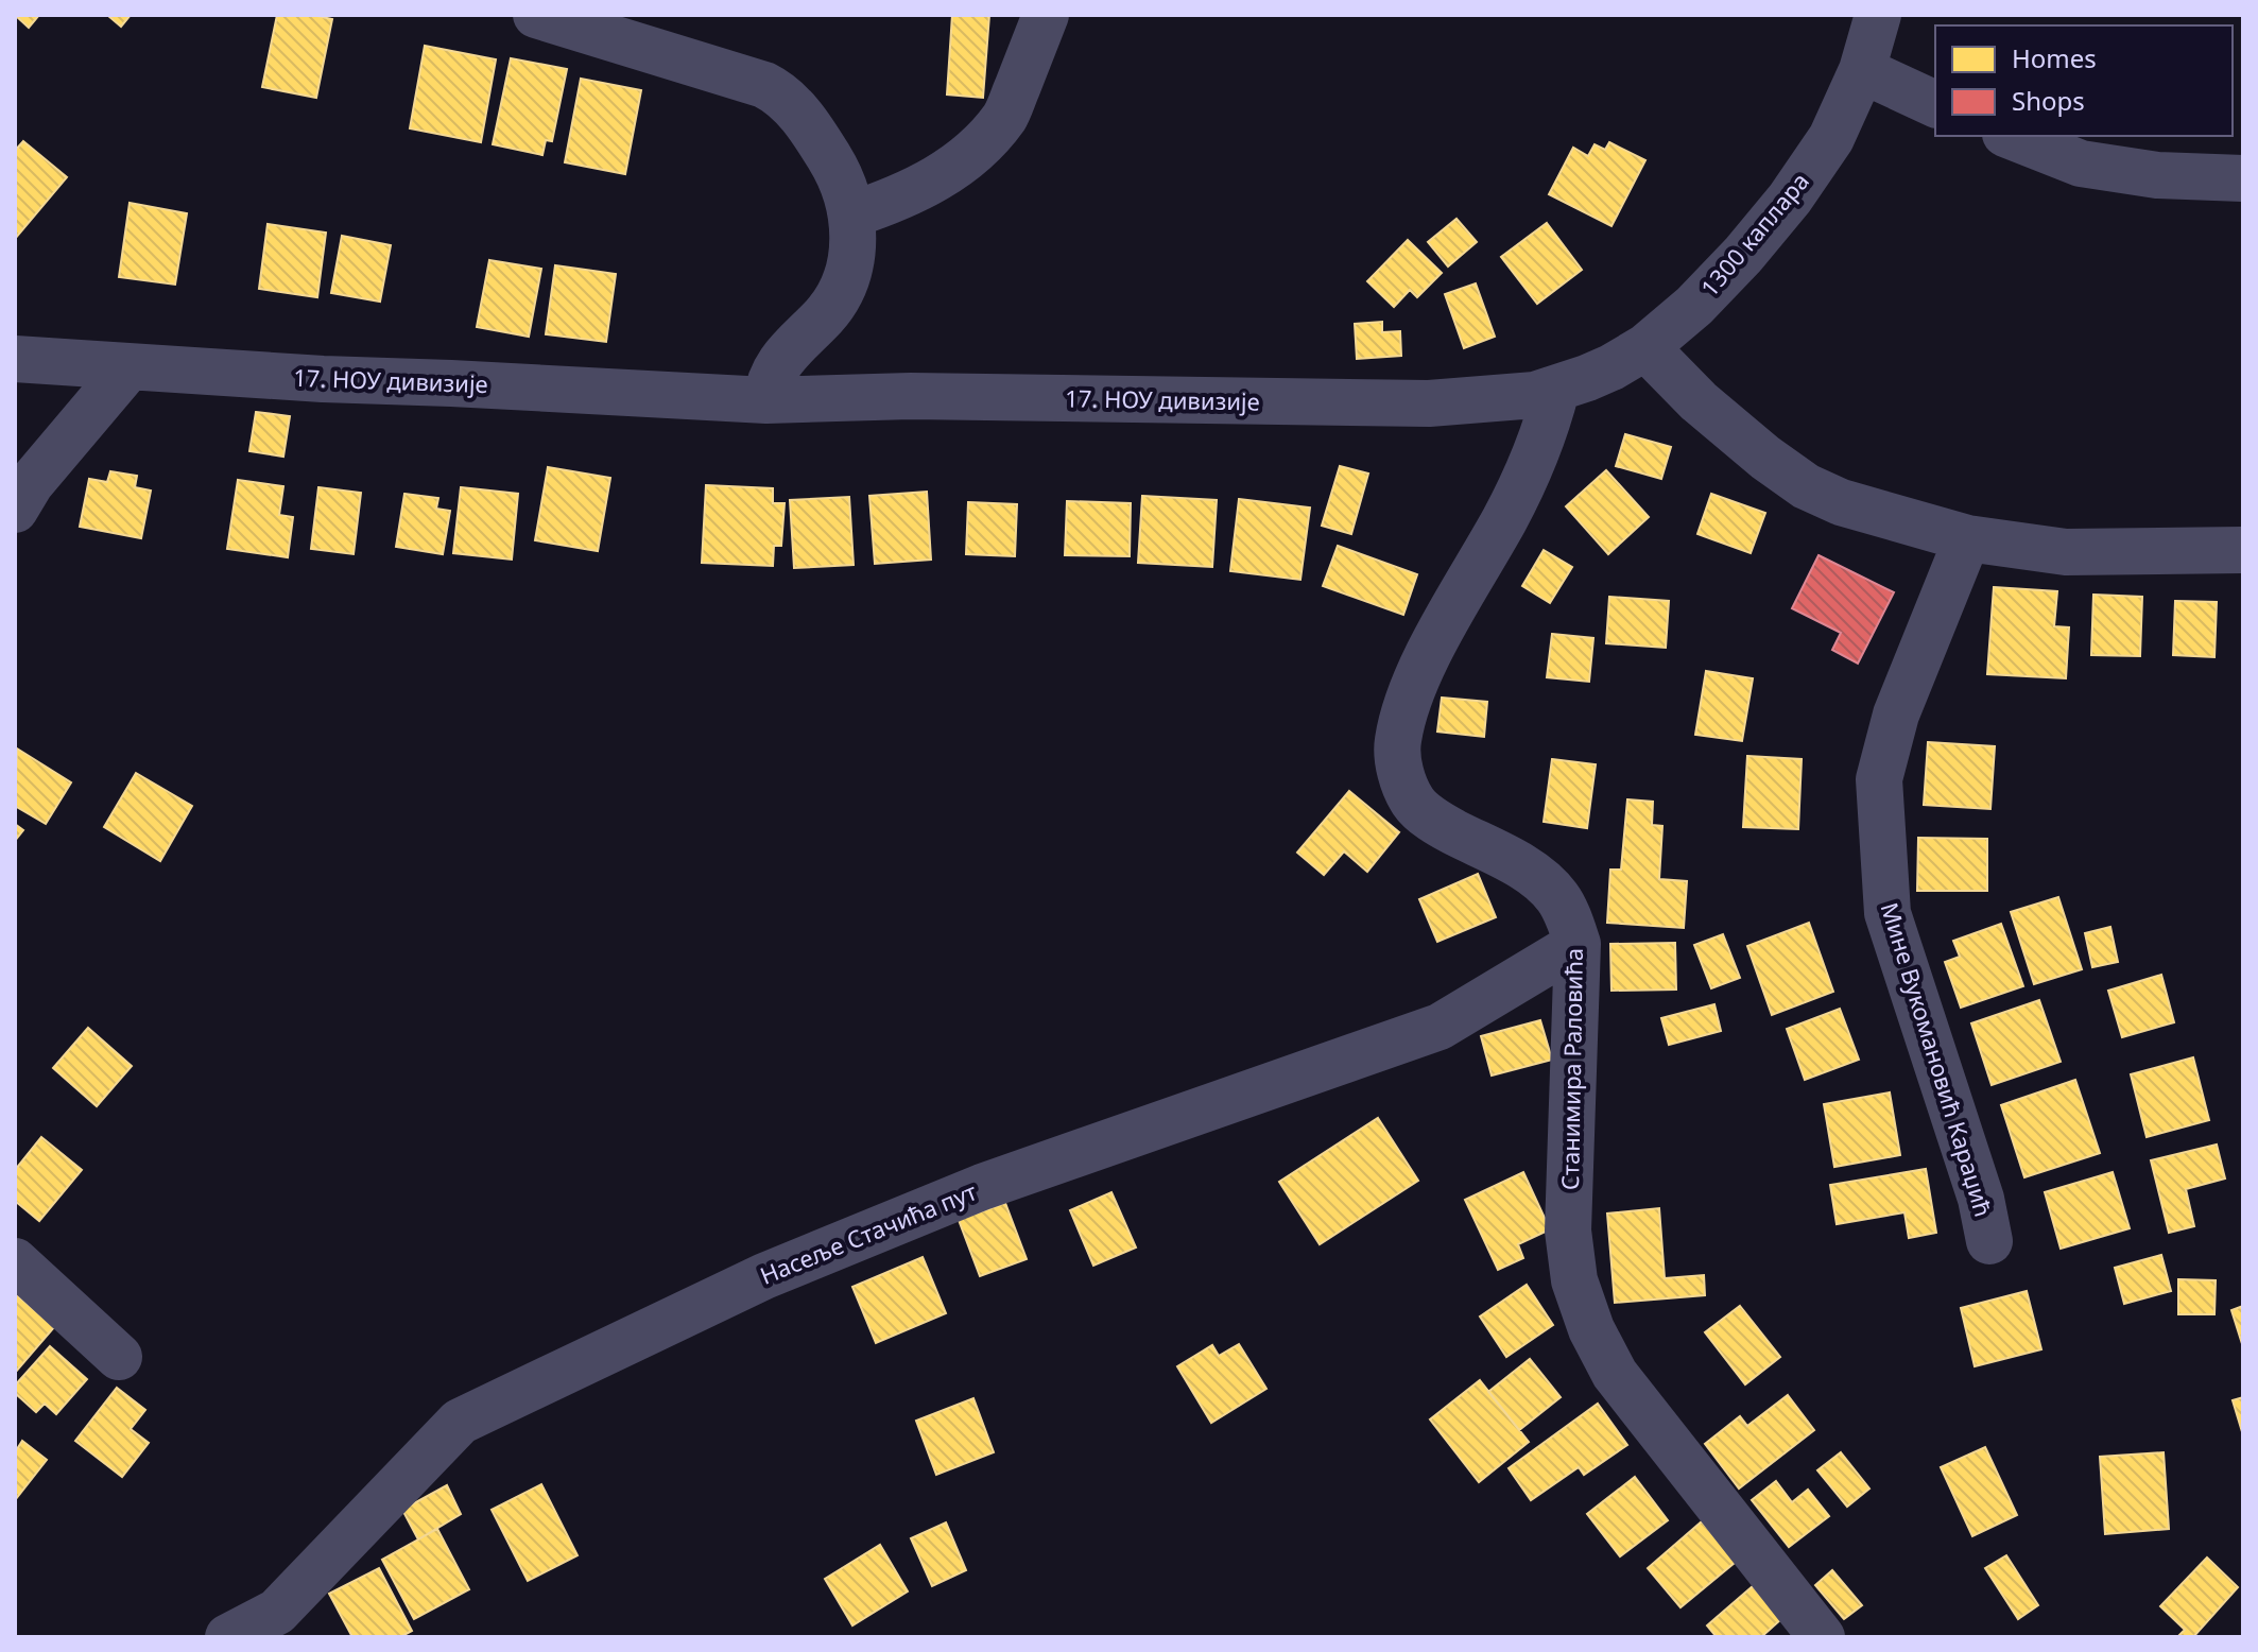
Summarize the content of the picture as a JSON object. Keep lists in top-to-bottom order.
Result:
{
  "streets": {
    "street": [
      "1300 каплара",
      "17. НОУ дивизије",
      "Мине Вукомановић Караџић",
      "Станимира Раловића",
      "Насеље Стачића пут"
    ]
  },
  "crossings": [
    ["1300 каплара", "17. НОУ дивизије"],
    ["1300 каплара", "Станимира Раловића"],
    ["17. НОУ дивизије", "Станимира Раловића"],
    ["Станимира Раловића", "Насеље Стачића пут"]
  ],
  "legend": ["Homes", "Shops"]
}
